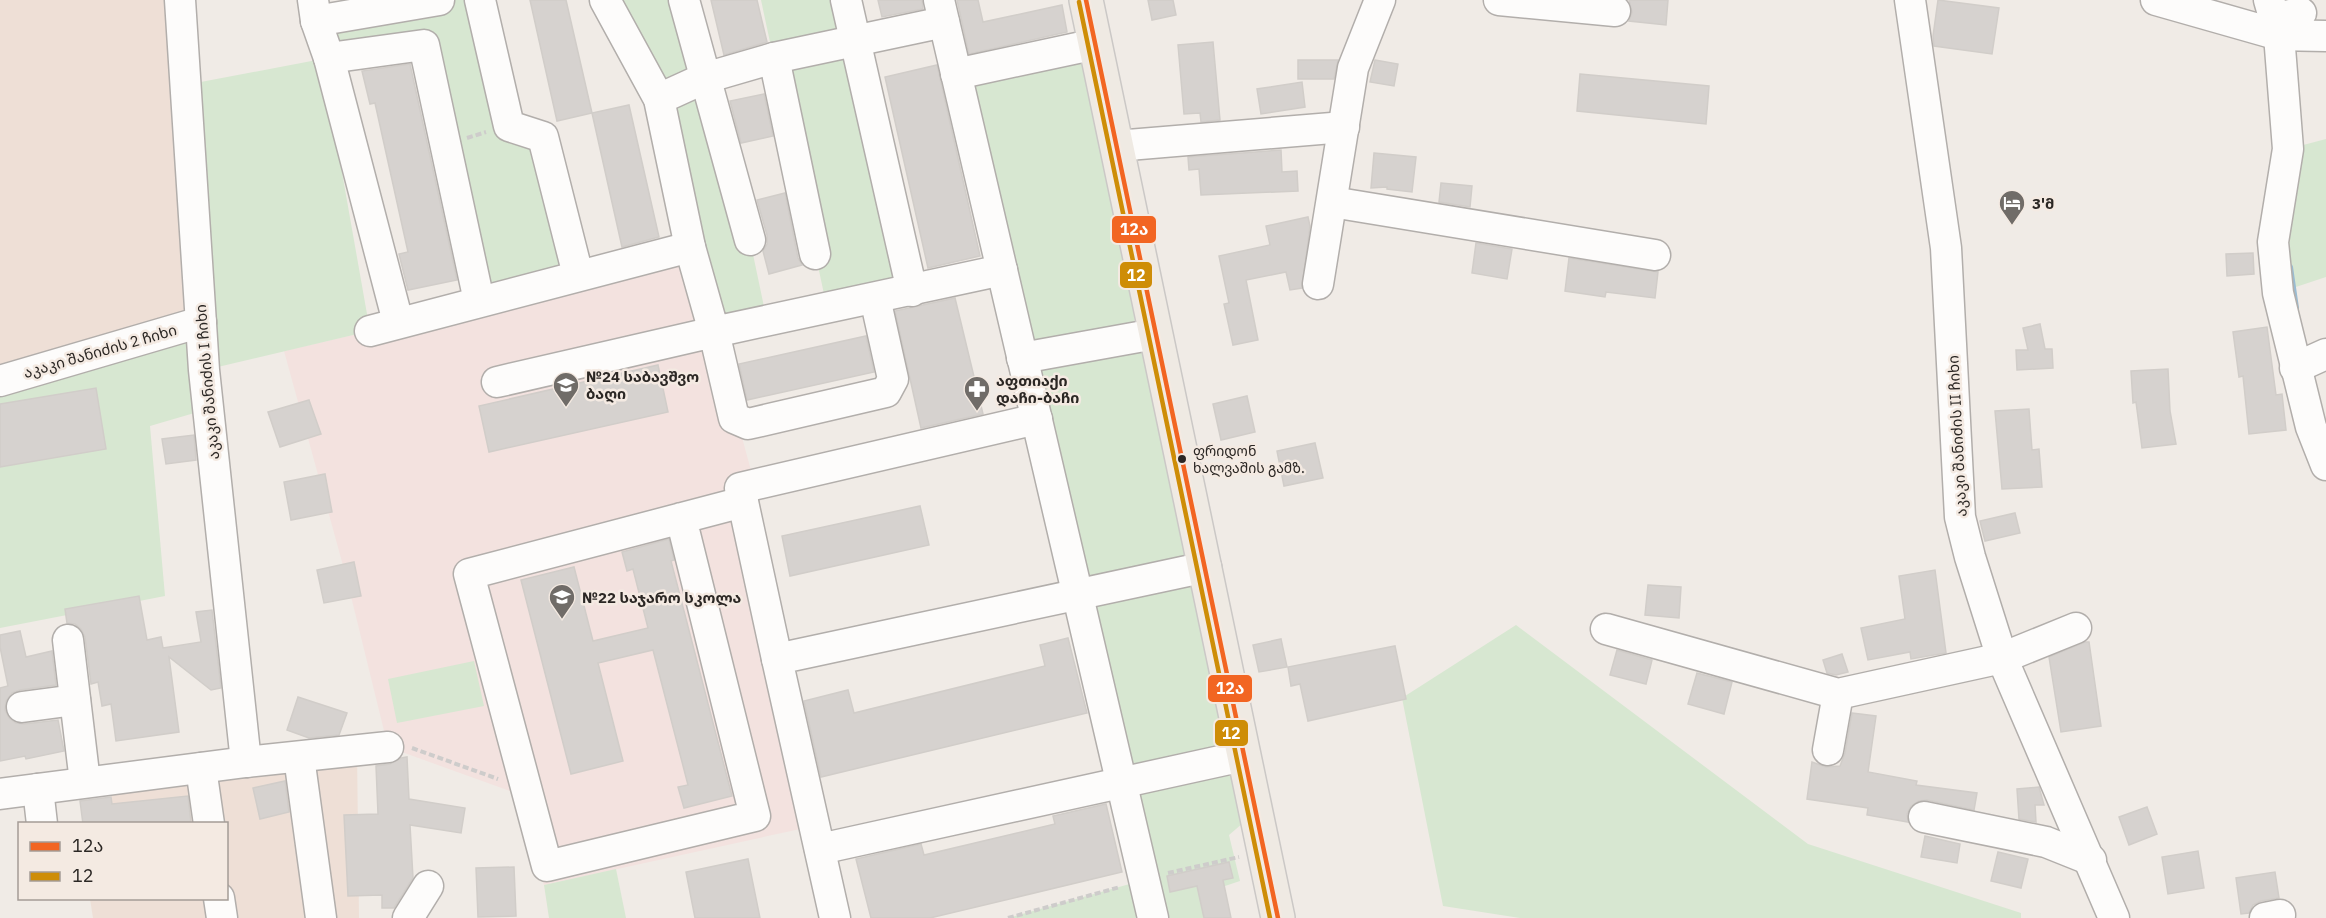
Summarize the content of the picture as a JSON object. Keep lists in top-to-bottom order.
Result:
{
  "streets": {
    "street": ["აკაკი შანიძის 2 ჩიხი", "აკაკი შანიძის I ჩიხი", "აკაკი შანიძის II ჩიხი"]
  },
  "crossings": [
    ["აკაკი შანიძის 2 ჩიხი", "აკაკი შანიძის I ჩიხი"]
  ],
  "places": {
    "hotel": ["3'მ"],
    "school or university": ["№24 საბავშვო ბაღი", "№22 საჯარო სკოლა"],
    "pharmacy": ["აფთიაქი დაჩი-ბაჩი"],
    "other": ["ფრიდონ ხალვაშის გამზ."]
  },
  "lines": ["transit line 12ა", "transit line 12"],
  "legend": ["12ა", "12"]
}
